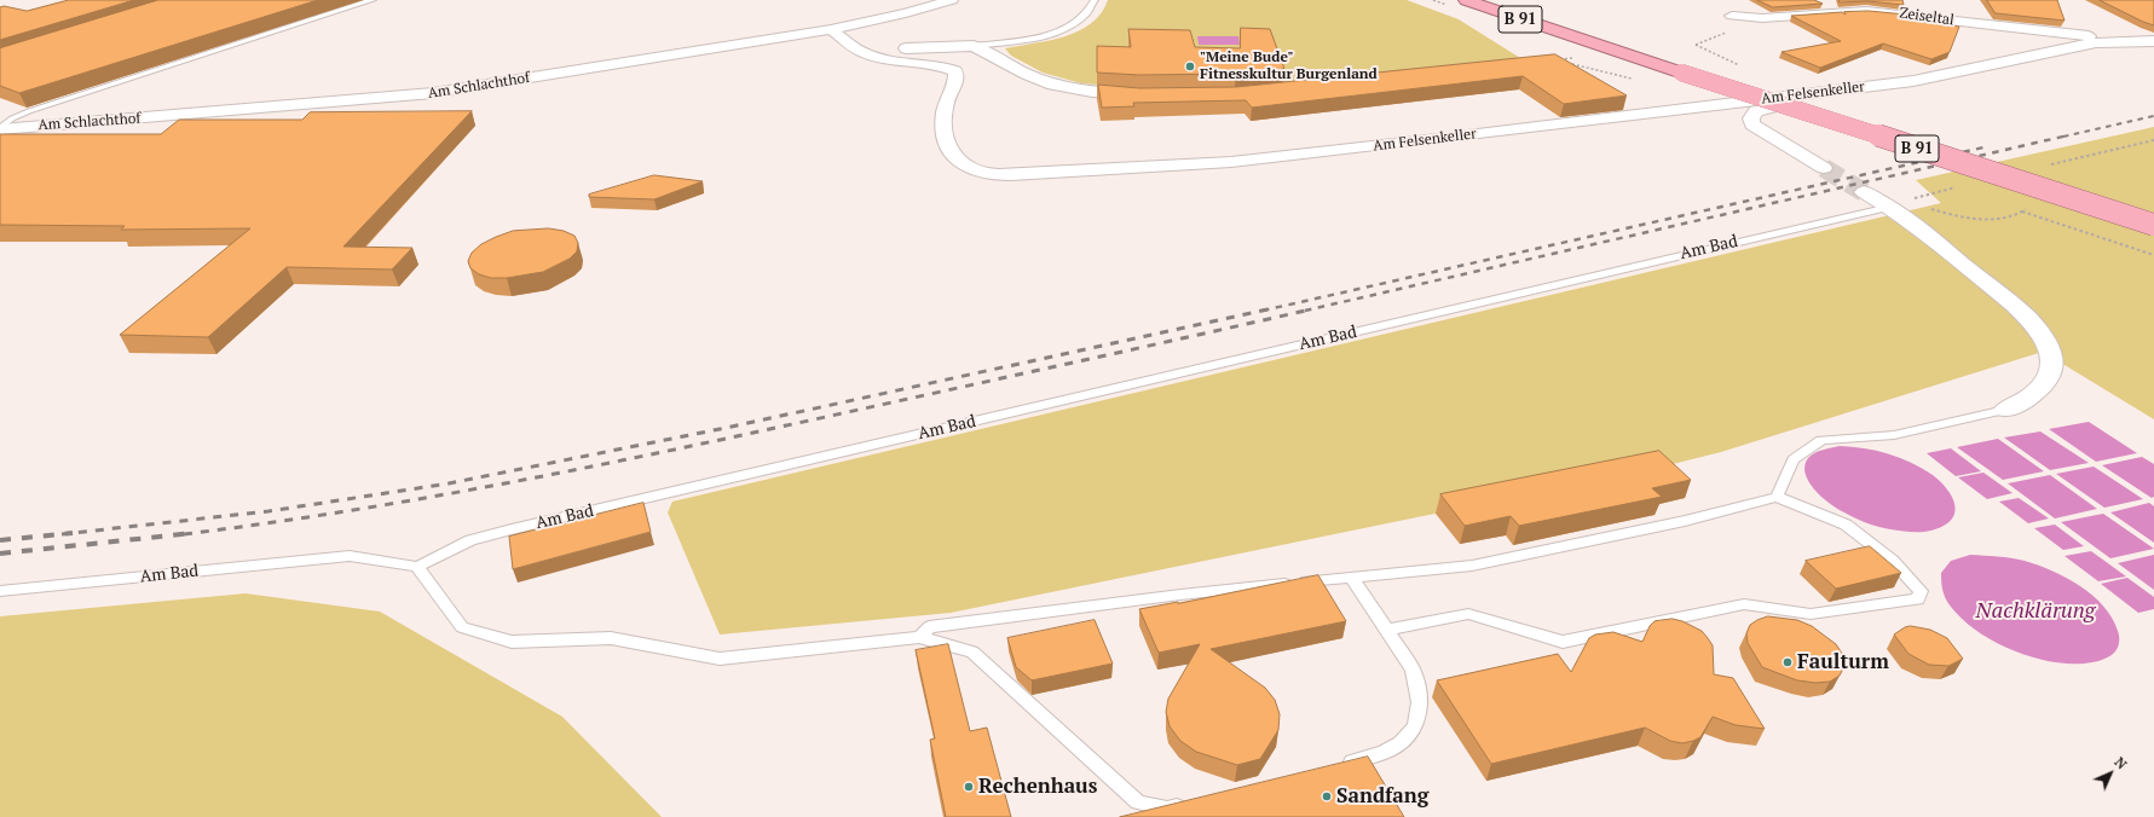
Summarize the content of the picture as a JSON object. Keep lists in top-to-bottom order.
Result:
{
  "streets": {
    "highway": ["B 91"],
    "street": ["Zeiseltal", "Am Schlachthof", "Am Felsenkeller"],
    "lane": ["Am Bad"]
  },
  "crossings": [
    ["Zeiseltal", "Am Felsenkeller"],
    ["Am Schlachthof", "Am Felsenkeller"]
  ],
  "water": ["Nachklärung"],
  "places": [
    "\"Meine Bude\" Fitnesskultur Burgenland",
    "Faulturm",
    "Rechenhaus",
    "Sandfang"
  ],
  "north": "top right"
}
